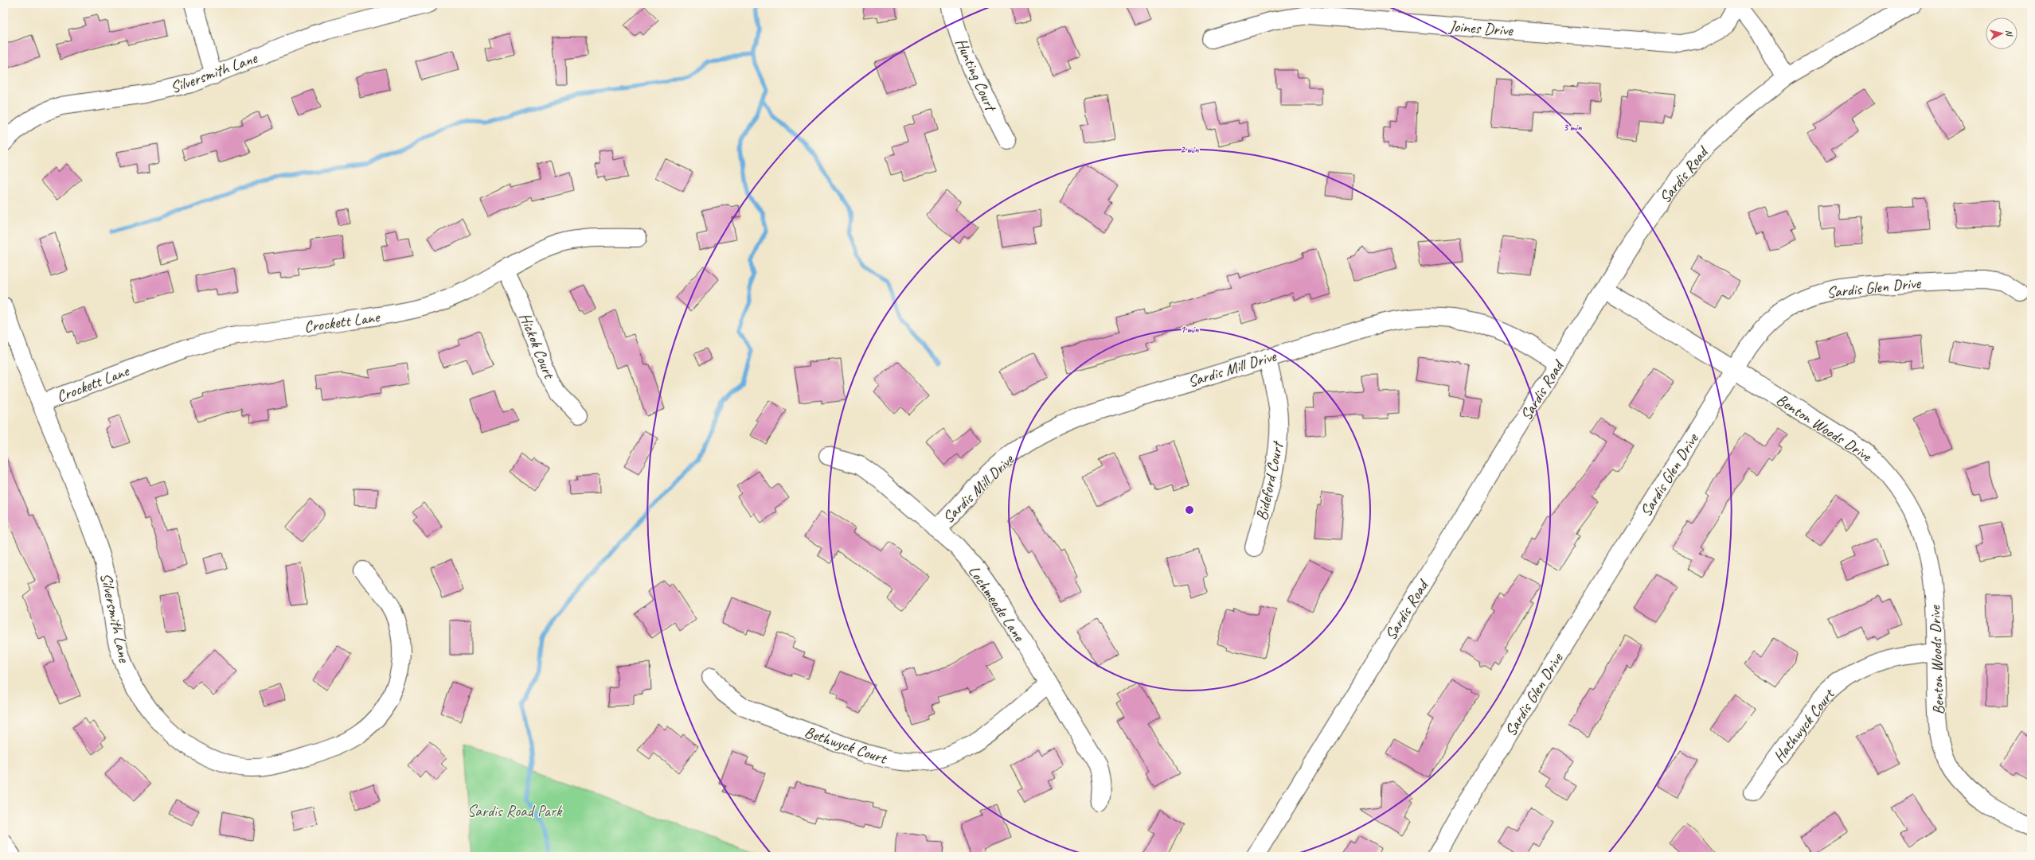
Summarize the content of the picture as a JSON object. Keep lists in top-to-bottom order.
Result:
{
  "streets": {
    "street": [
      "Joines Drive",
      "Silversmith Lane",
      "Hunting Court",
      "Sardis Road",
      "Sardis Glen Drive",
      "Crockett Lane",
      "Hickok Court",
      "Sardis Mill Drive",
      "Benton Woods Drive",
      "Bideford Court",
      "Lochmeade Lane",
      "Hathwyck Court",
      "Bethwyck Court"
    ]
  },
  "crossings": [
    ["Silversmith Lane", "Crockett Lane"],
    ["Sardis Road", "Sardis Mill Drive"],
    ["Sardis Road", "Benton Woods Drive"],
    ["Sardis Glen Drive", "Benton Woods Drive"],
    ["Crockett Lane", "Hickok Court"],
    ["Sardis Mill Drive", "Bideford Court"],
    ["Sardis Mill Drive", "Lochmeade Lane"],
    ["Benton Woods Drive", "Hathwyck Court"],
    ["Lochmeade Lane", "Bethwyck Court"]
  ],
  "parks": ["Sardis Road Park"],
  "north": "right",
  "rings": ["3 min", "2 min", "1 min"]
}
